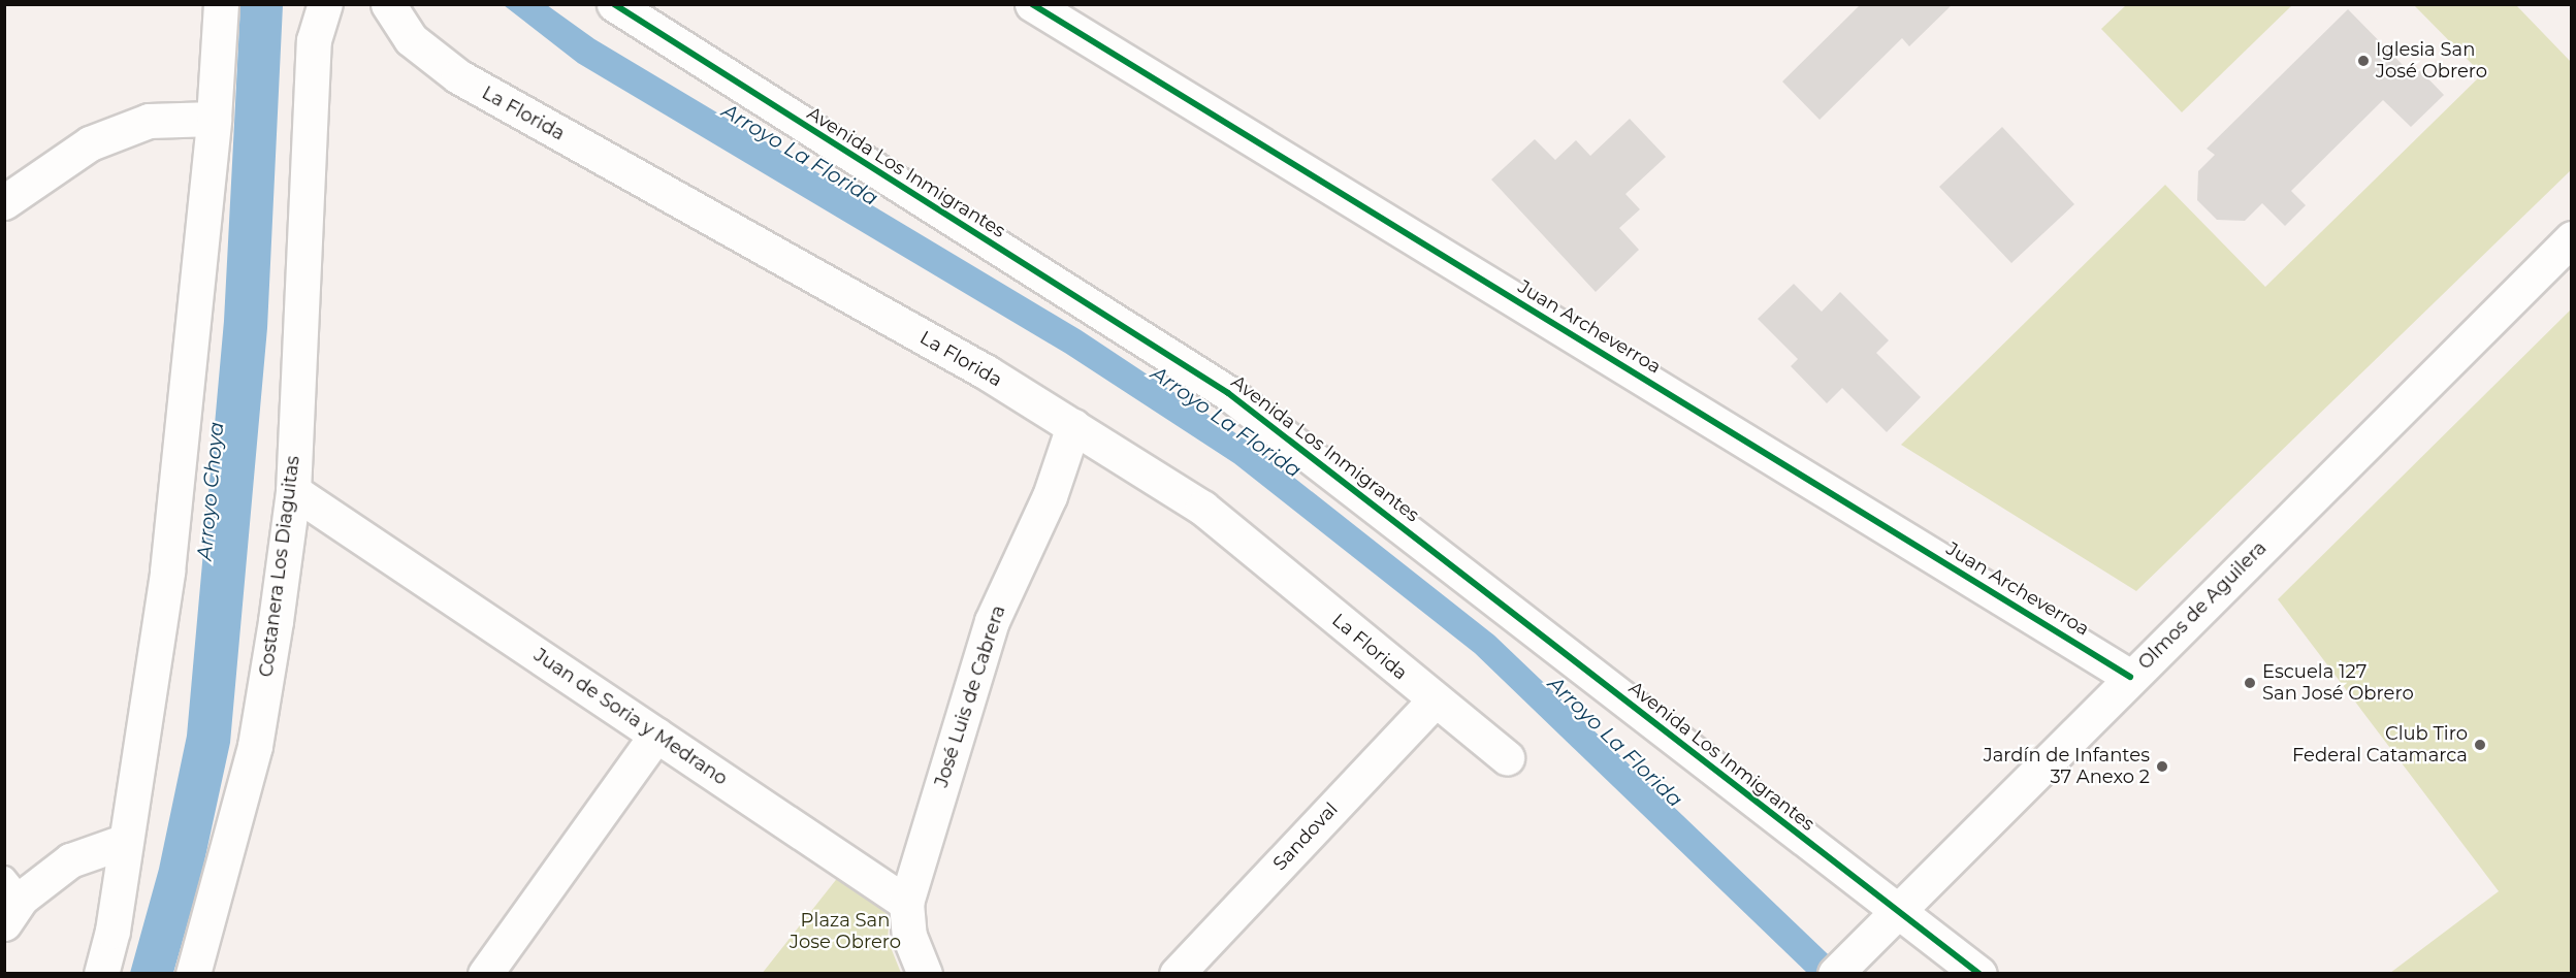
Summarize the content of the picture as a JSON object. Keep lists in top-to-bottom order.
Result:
{
  "streets": {
    "street": [
      "La Florida",
      "Avenida Los Inmigrantes",
      "Juan Archeverroa",
      "Costanera Los Diaguitas",
      "Olmos de Aguilera",
      "José Luis de Cabrera",
      "Juan de Soria y Medrano",
      "Sandoval"
    ]
  },
  "crossings": [
    ["La Florida", "José Luis de Cabrera"],
    ["La Florida", "Sandoval"],
    ["Avenida Los Inmigrantes", "Olmos de Aguilera"],
    ["Juan Archeverroa", "Olmos de Aguilera"],
    ["Costanera Los Diaguitas", "Juan de Soria y Medrano"],
    ["José Luis de Cabrera", "Juan de Soria y Medrano"]
  ],
  "water": ["Arroyo La Florida", "Arroyo Choya"],
  "parks": ["Plaza San Jose Obrero"],
  "places": [
    "Iglesia San José Obrero",
    "Escuela 127 San José Obrero",
    "Club Tiro Federal Catamarca",
    "Jardín de Infantes 37 Anexo 2"
  ]
}
